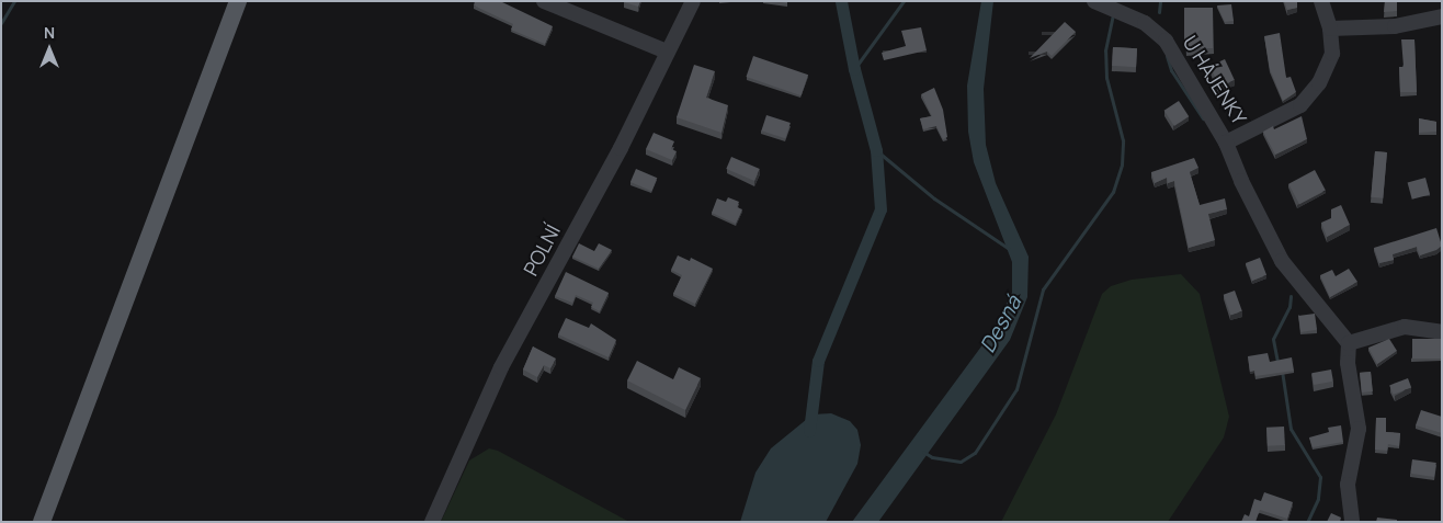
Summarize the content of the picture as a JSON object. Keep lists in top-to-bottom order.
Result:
{
  "streets": {
    "street": ["U HÁJENKY", "POLNÍ"]
  },
  "water": ["Desná"],
  "north": "top"
}
